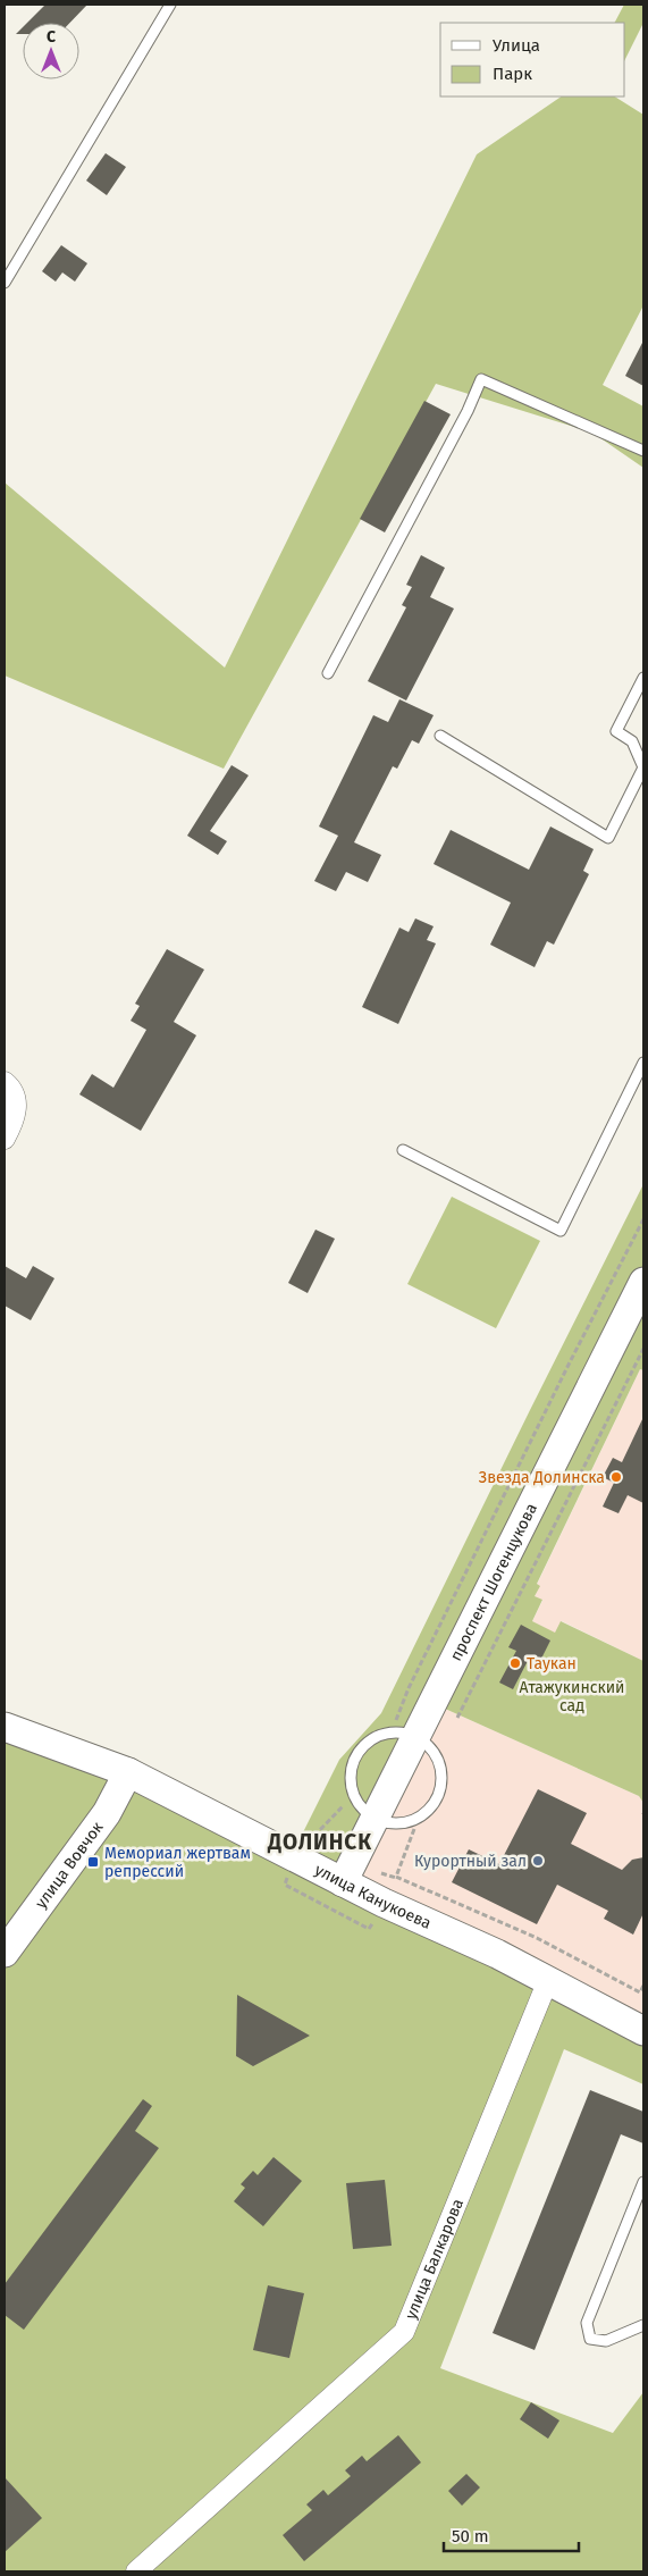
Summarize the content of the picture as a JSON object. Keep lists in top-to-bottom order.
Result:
{
  "streets": {
    "street": [
      "проспект Шогенцукова",
      "улица Вовчок",
      "улица Канукоева",
      "улица Балкарова"
    ]
  },
  "crossings": [
    ["проспект Шогенцукова", "улица Канукоева"],
    ["улица Вовчок", "улица Канукоева"],
    ["улица Канукоева", "улица Балкарова"]
  ],
  "districts": ["ДОЛИНСК"],
  "parks": ["Атажукинский сад"],
  "places": {
    "other": ["Звезда Долинска", "Таукан", "Курортный зал"],
    "transit": ["Мемориал жертвам репрессий"]
  },
  "legend": ["Улица", "Парк"],
  "scale_bar": "50 m",
  "north": "top"
}
